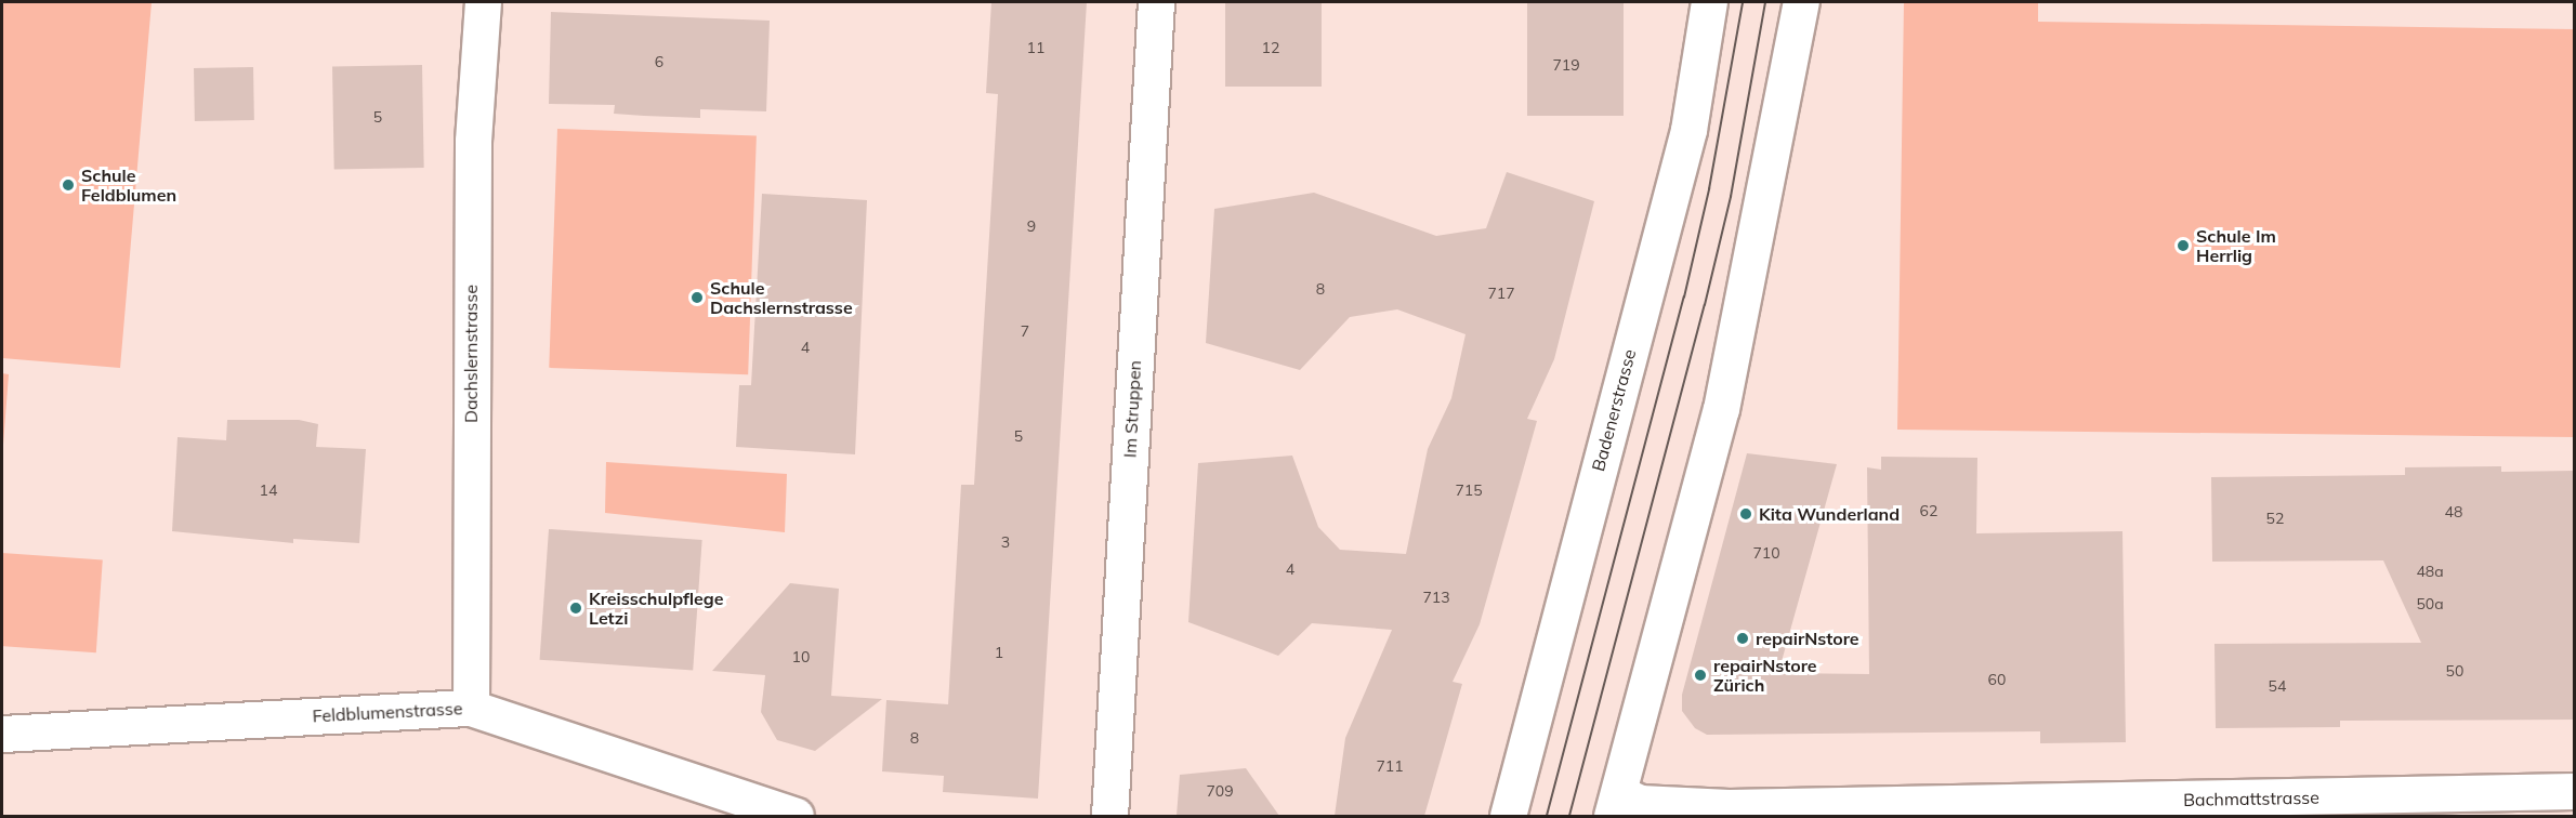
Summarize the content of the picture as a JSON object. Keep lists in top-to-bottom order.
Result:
{
  "streets": {
    "street": [
      "Dachslernstrasse",
      "Im Struppen",
      "Badenerstrasse",
      "Feldblumenstrasse",
      "Bachmattstrasse"
    ]
  },
  "crossings": [
    ["Dachslernstrasse", "Feldblumenstrasse"]
  ],
  "places": [
    "Schule Feldblumen",
    "Schule Im Herrlig",
    "Schule Dachslernstrasse",
    "Kita Wunderland",
    "Kreisschulpflege Letzi",
    "repairNstore",
    "repairNstore Zürich"
  ],
  "house_numbers": [
    "11",
    "12",
    "6",
    "719",
    "5",
    "9",
    "8",
    "717",
    "7",
    "4",
    "5",
    "14",
    "715",
    "62",
    "48",
    "52",
    "3",
    "710",
    "4",
    "48a",
    "713",
    "50a",
    "1",
    "10",
    "50",
    "60",
    "54",
    "8",
    "711",
    "709"
  ]
}
